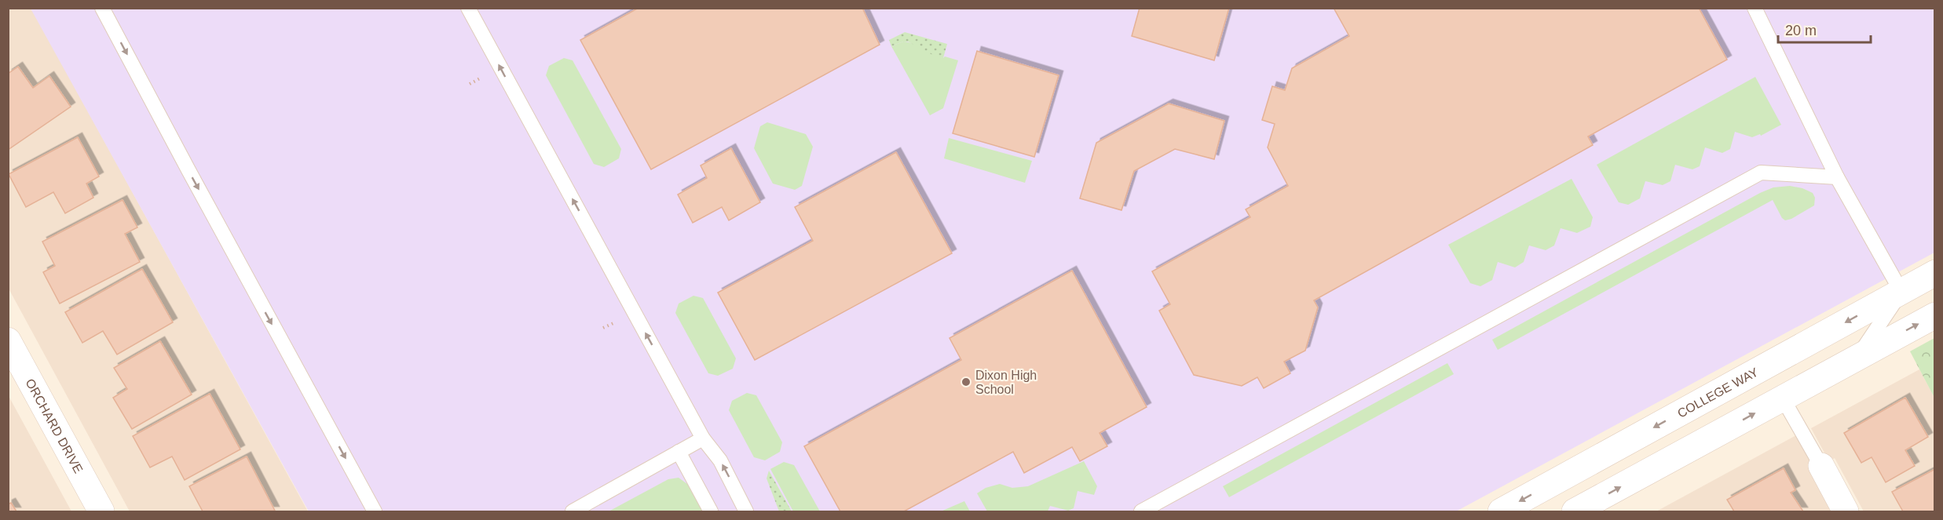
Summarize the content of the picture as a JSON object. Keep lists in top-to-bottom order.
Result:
{
  "streets": {
    "street": ["COLLEGE WAY", "ORCHARD DRIVE"]
  },
  "places": ["Dixon High School"],
  "scale_bar": "20 m"
}
